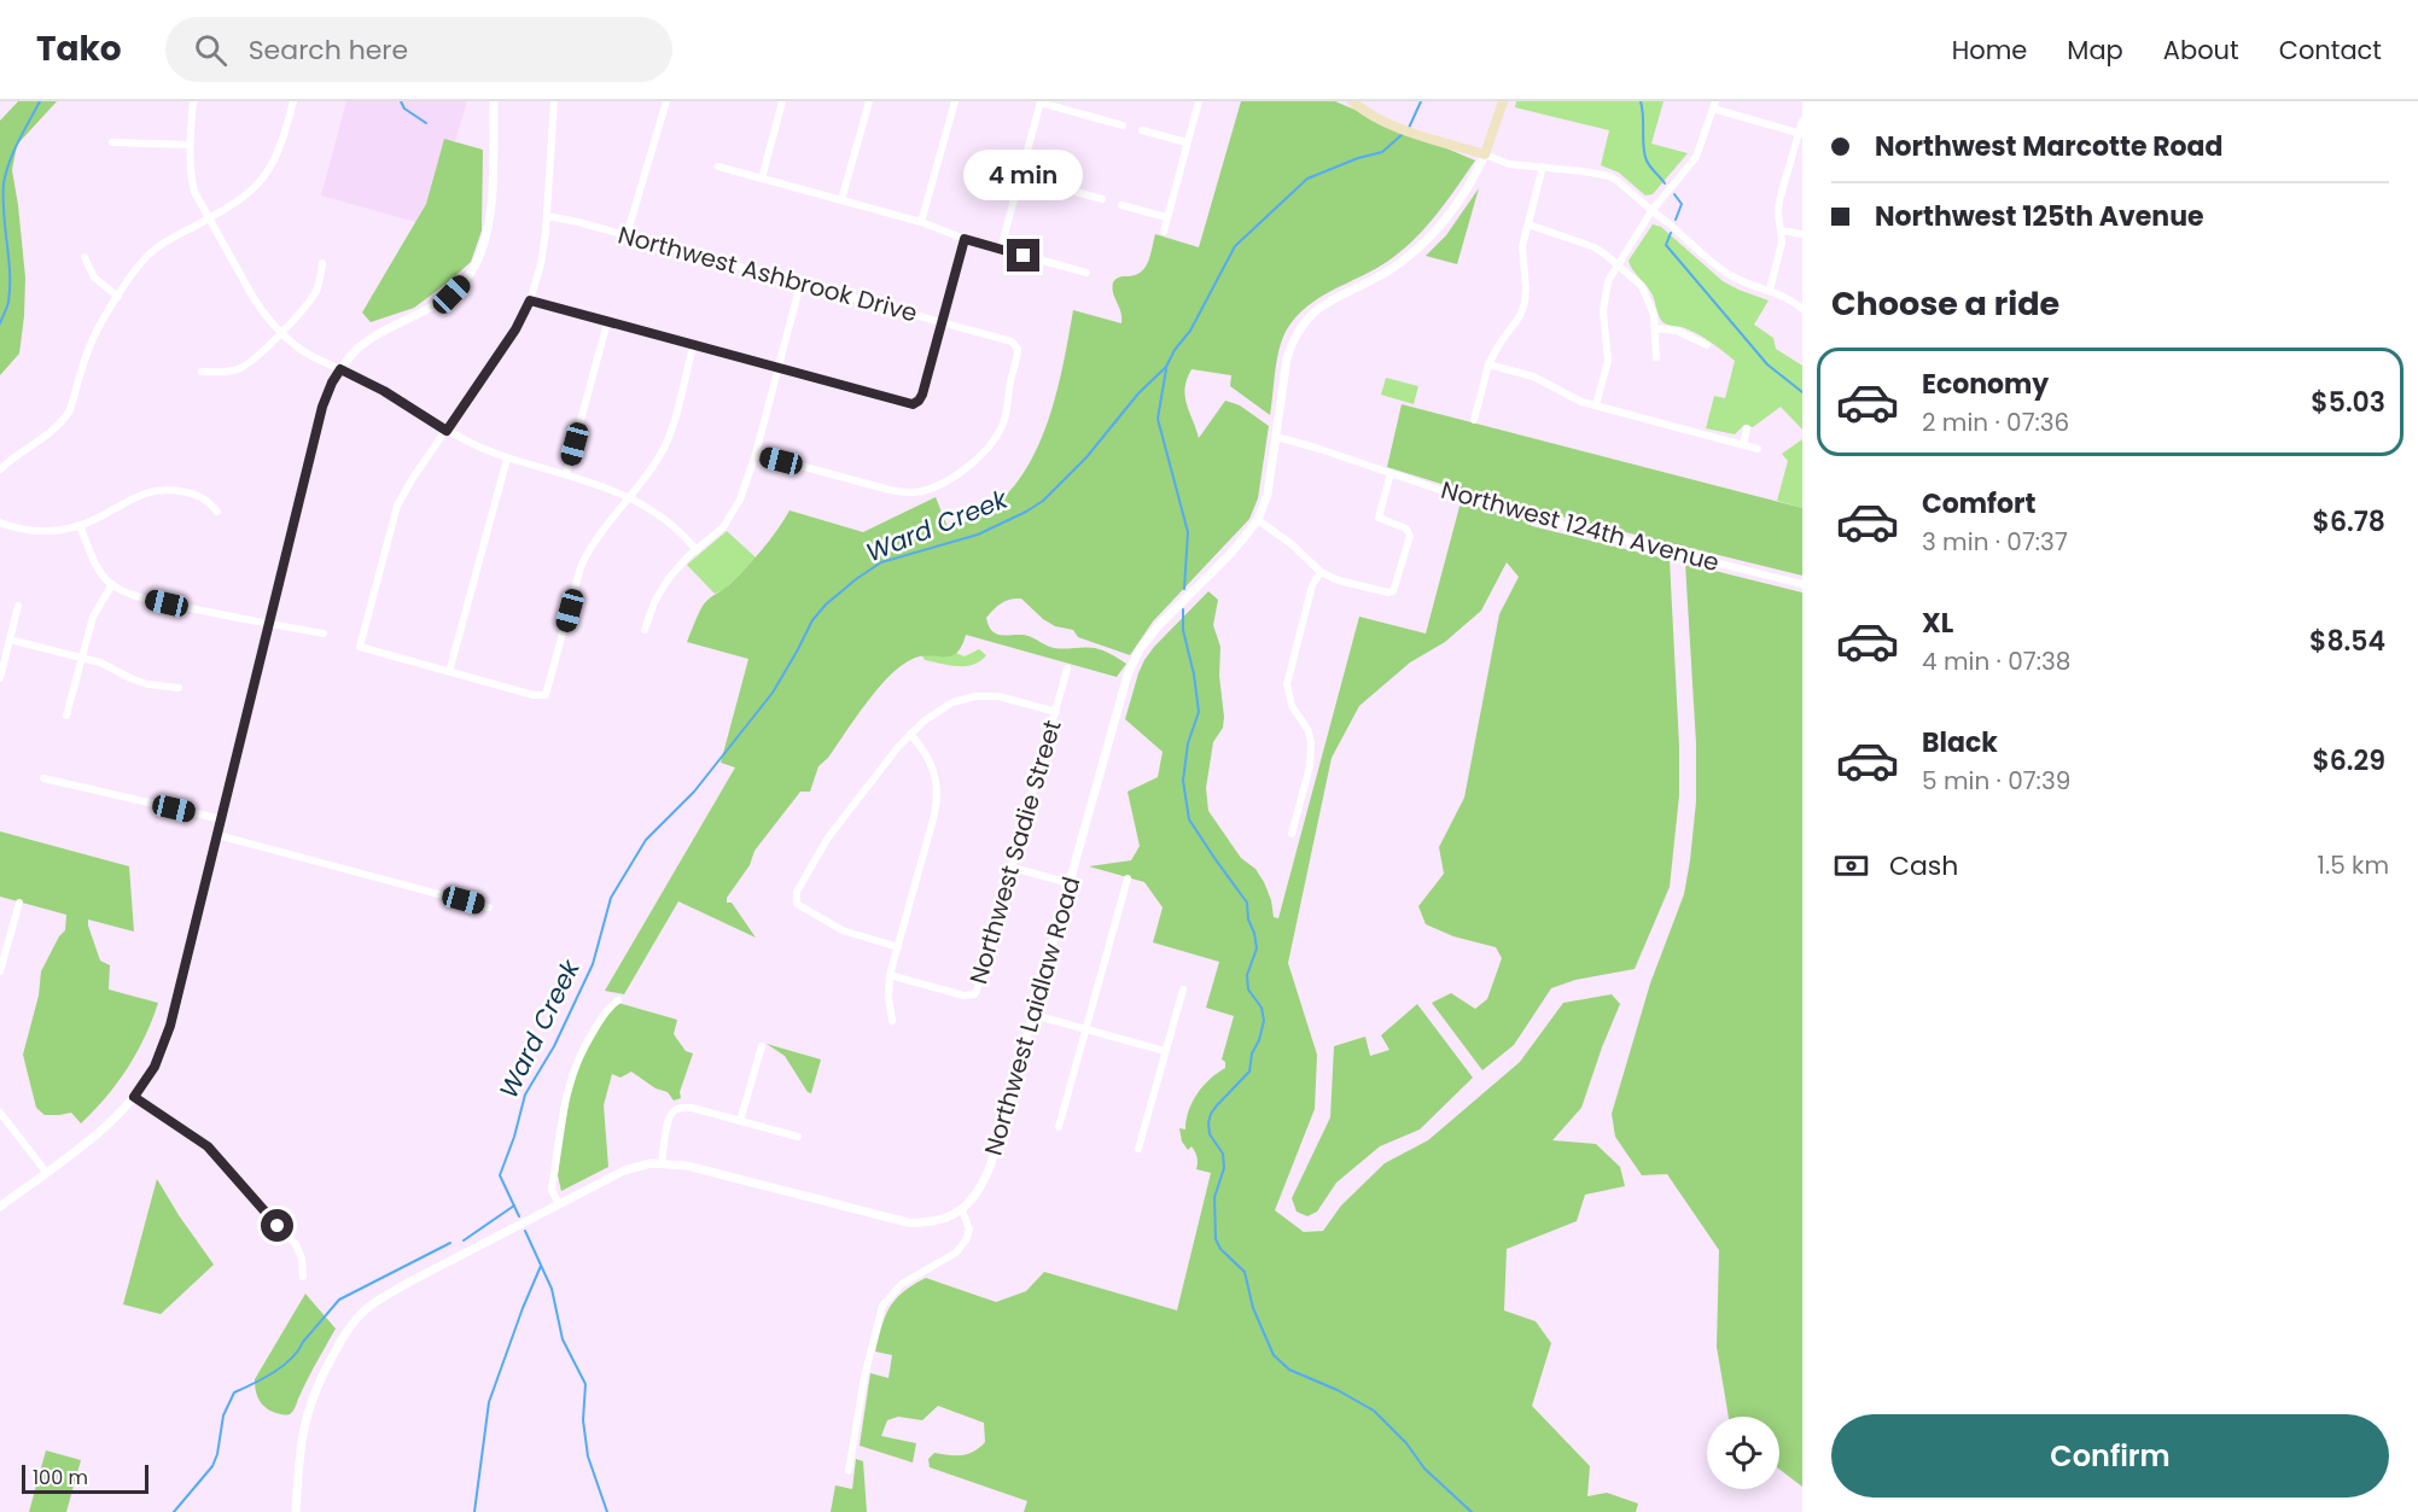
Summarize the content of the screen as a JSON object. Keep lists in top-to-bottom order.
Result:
{
  "streets": {
    "main road": ["Northwest Laidlaw Road"],
    "street": ["Northwest Ashbrook Drive", "Northwest 124th Avenue", "Northwest Sadie Street"]
  },
  "crossings": [
    ["Northwest 124th Avenue", "Northwest Laidlaw Road"]
  ],
  "water": ["Ward Creek"],
  "scale_bar": "100 m",
  "page": {
    "header": "Tako",
    "search": "Search here",
    "nav": [
      "Home",
      "Map",
      "About",
      "Contact"
    ],
    "banner": ["Northwest Marcotte Road", "Northwest 125th Avenue"],
    "bubble": "4 min",
    "heading": "Choose a ride",
    "list": [
      {
        "name": "Economy",
        "note": "2 min · 07:36",
        "value": "$5.03"
      },
      {
        "name": "Comfort",
        "note": "3 min · 07:37",
        "value": "$6.78"
      },
      {
        "name": "XL",
        "note": "4 min · 07:38",
        "value": "$8.54"
      },
      {
        "name": "Black",
        "note": "5 min · 07:39",
        "value": "$6.29"
      }
    ],
    "pay": ["Cash", "1.5 km"],
    "buttons": "Confirm",
    "scale": "100 m"
  }
}
